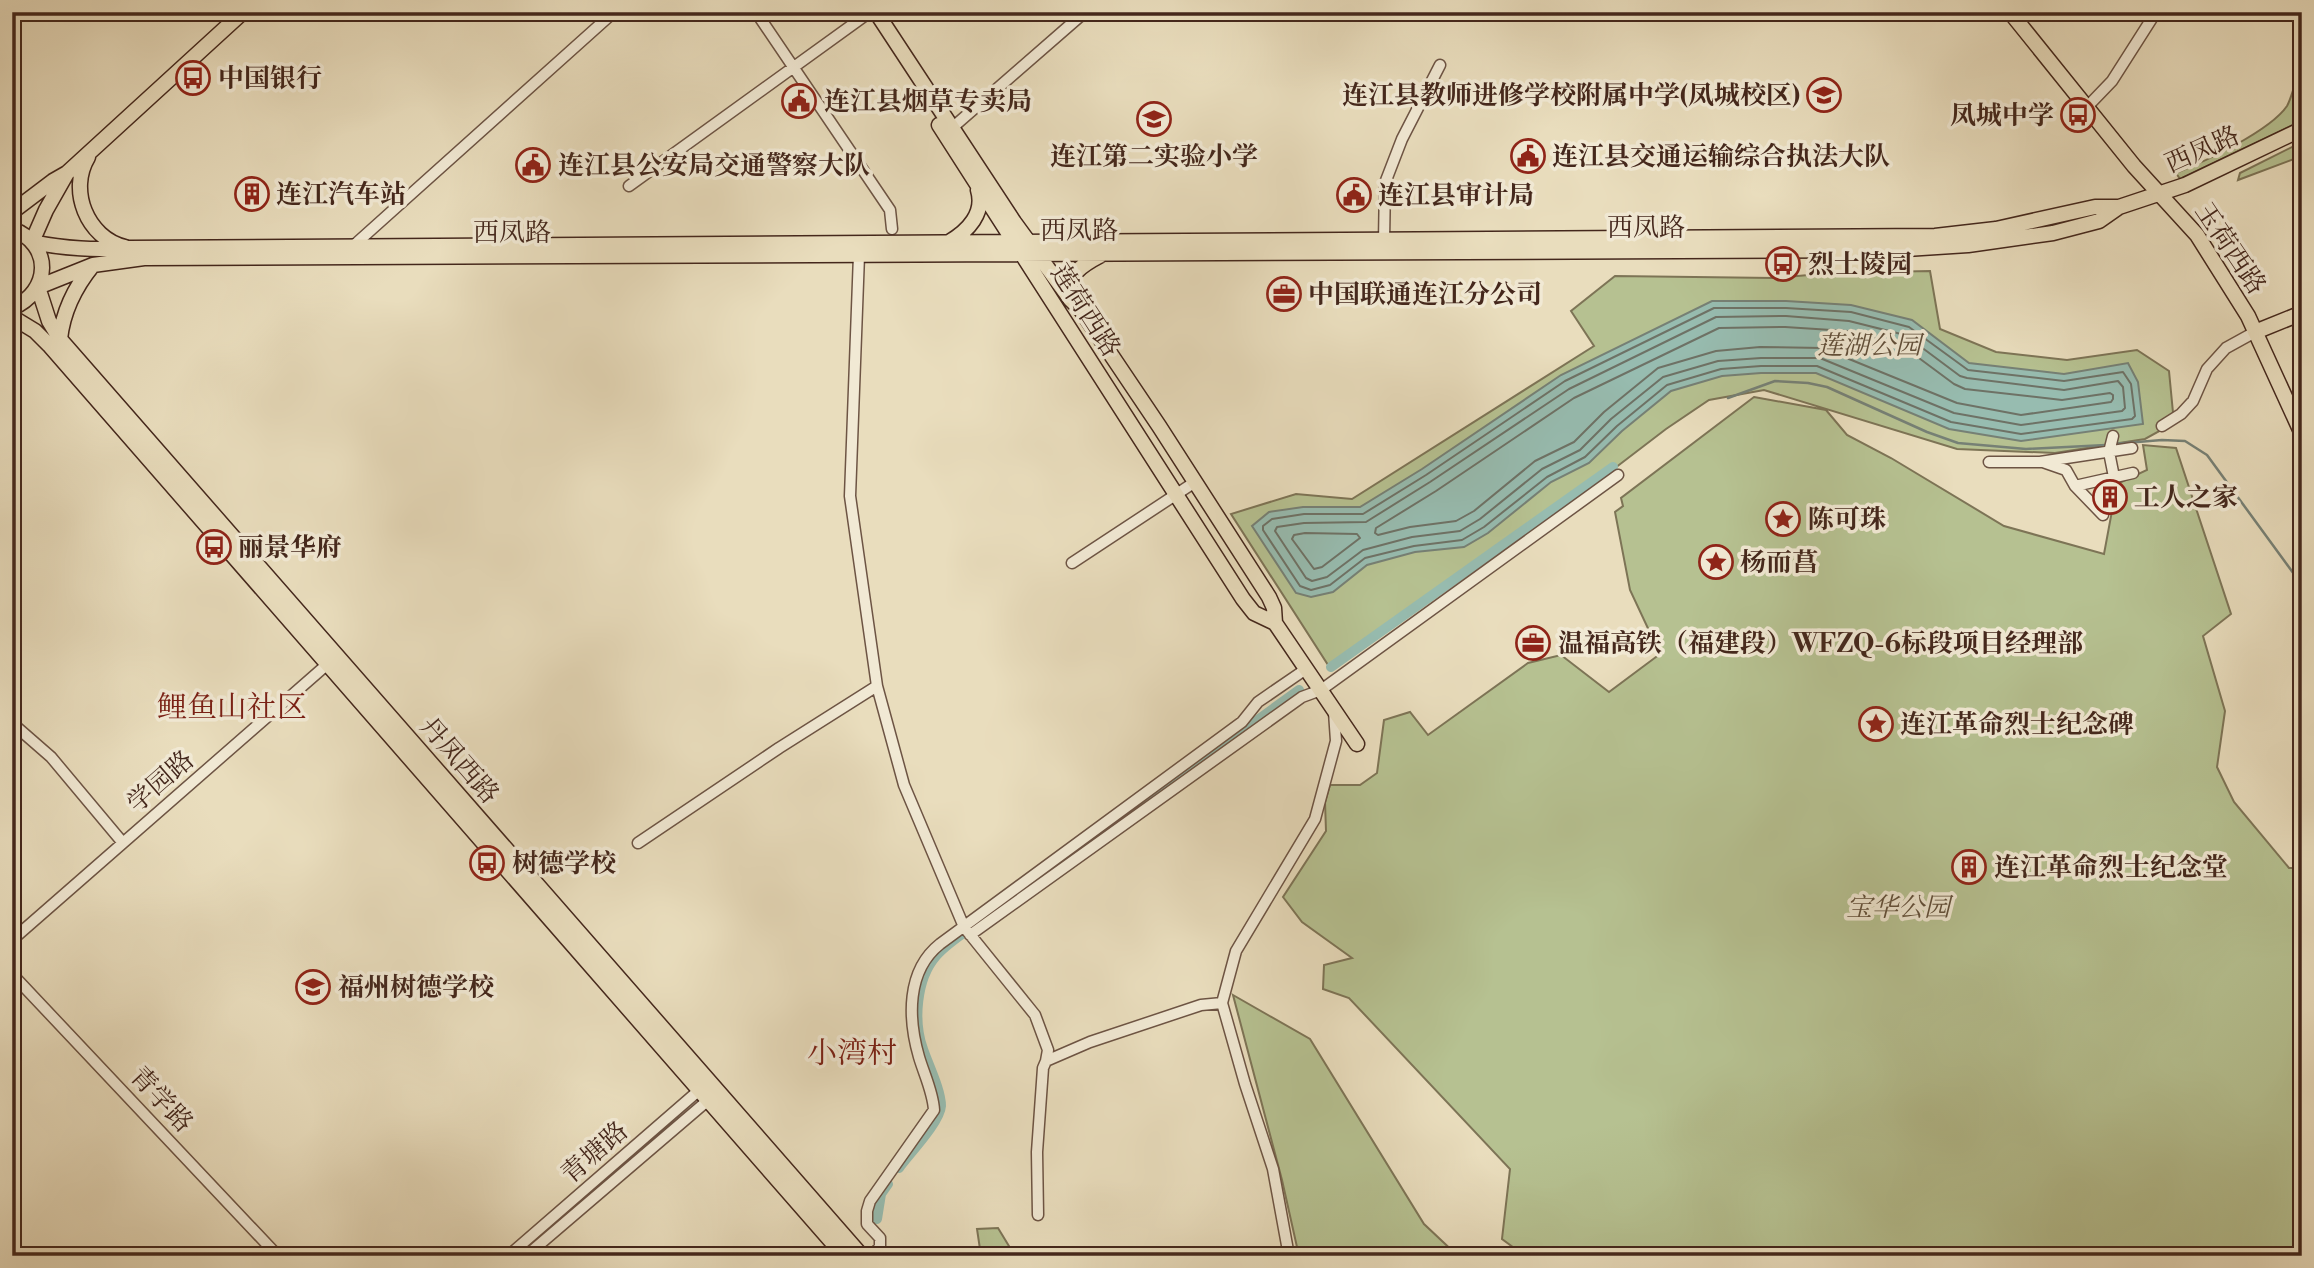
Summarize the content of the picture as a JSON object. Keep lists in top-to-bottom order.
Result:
{
  "streets": {
    "main road": [
      "西凤路",
      "玉荷西路",
      "莲荷西路",
      "丹凤西路"
    ],
    "street": ["学园路", "青学路", "青塘路"]
  },
  "crossings": [
    ["西凤路", "玉荷西路"],
    ["西凤路", "莲荷西路"],
    ["西凤路", "丹凤西路"],
    ["丹凤西路", "学园路"],
    ["丹凤西路", "青塘路"]
  ],
  "districts": ["鲤鱼山社区", "小湾村"],
  "parks": ["莲湖公园", "宝华公园"],
  "places": {
    "bus stop": [
      "中国银行",
      "凤城中学",
      "烈士陵园",
      "丽景华府",
      "树德学校"
    ],
    "school or university": ["连江县教师进修学校附属中学(凤城校区)", "连江第二实验小学", "福州树德学校"],
    "public building": [
      "连江县烟草专卖局",
      "连江县交通运输综合执法大队",
      "连江县公安局交通警察大队",
      "连江县审计局"
    ],
    "building": ["连江汽车站", "工人之家", "连江革命烈士纪念堂"],
    "office": ["中国联通连江分公司", "温福高铁（福建段）WFZQ-6标段项目经理部"],
    "place": ["陈可珠", "杨而菖", "连江革命烈士纪念碑"]
  }
}
